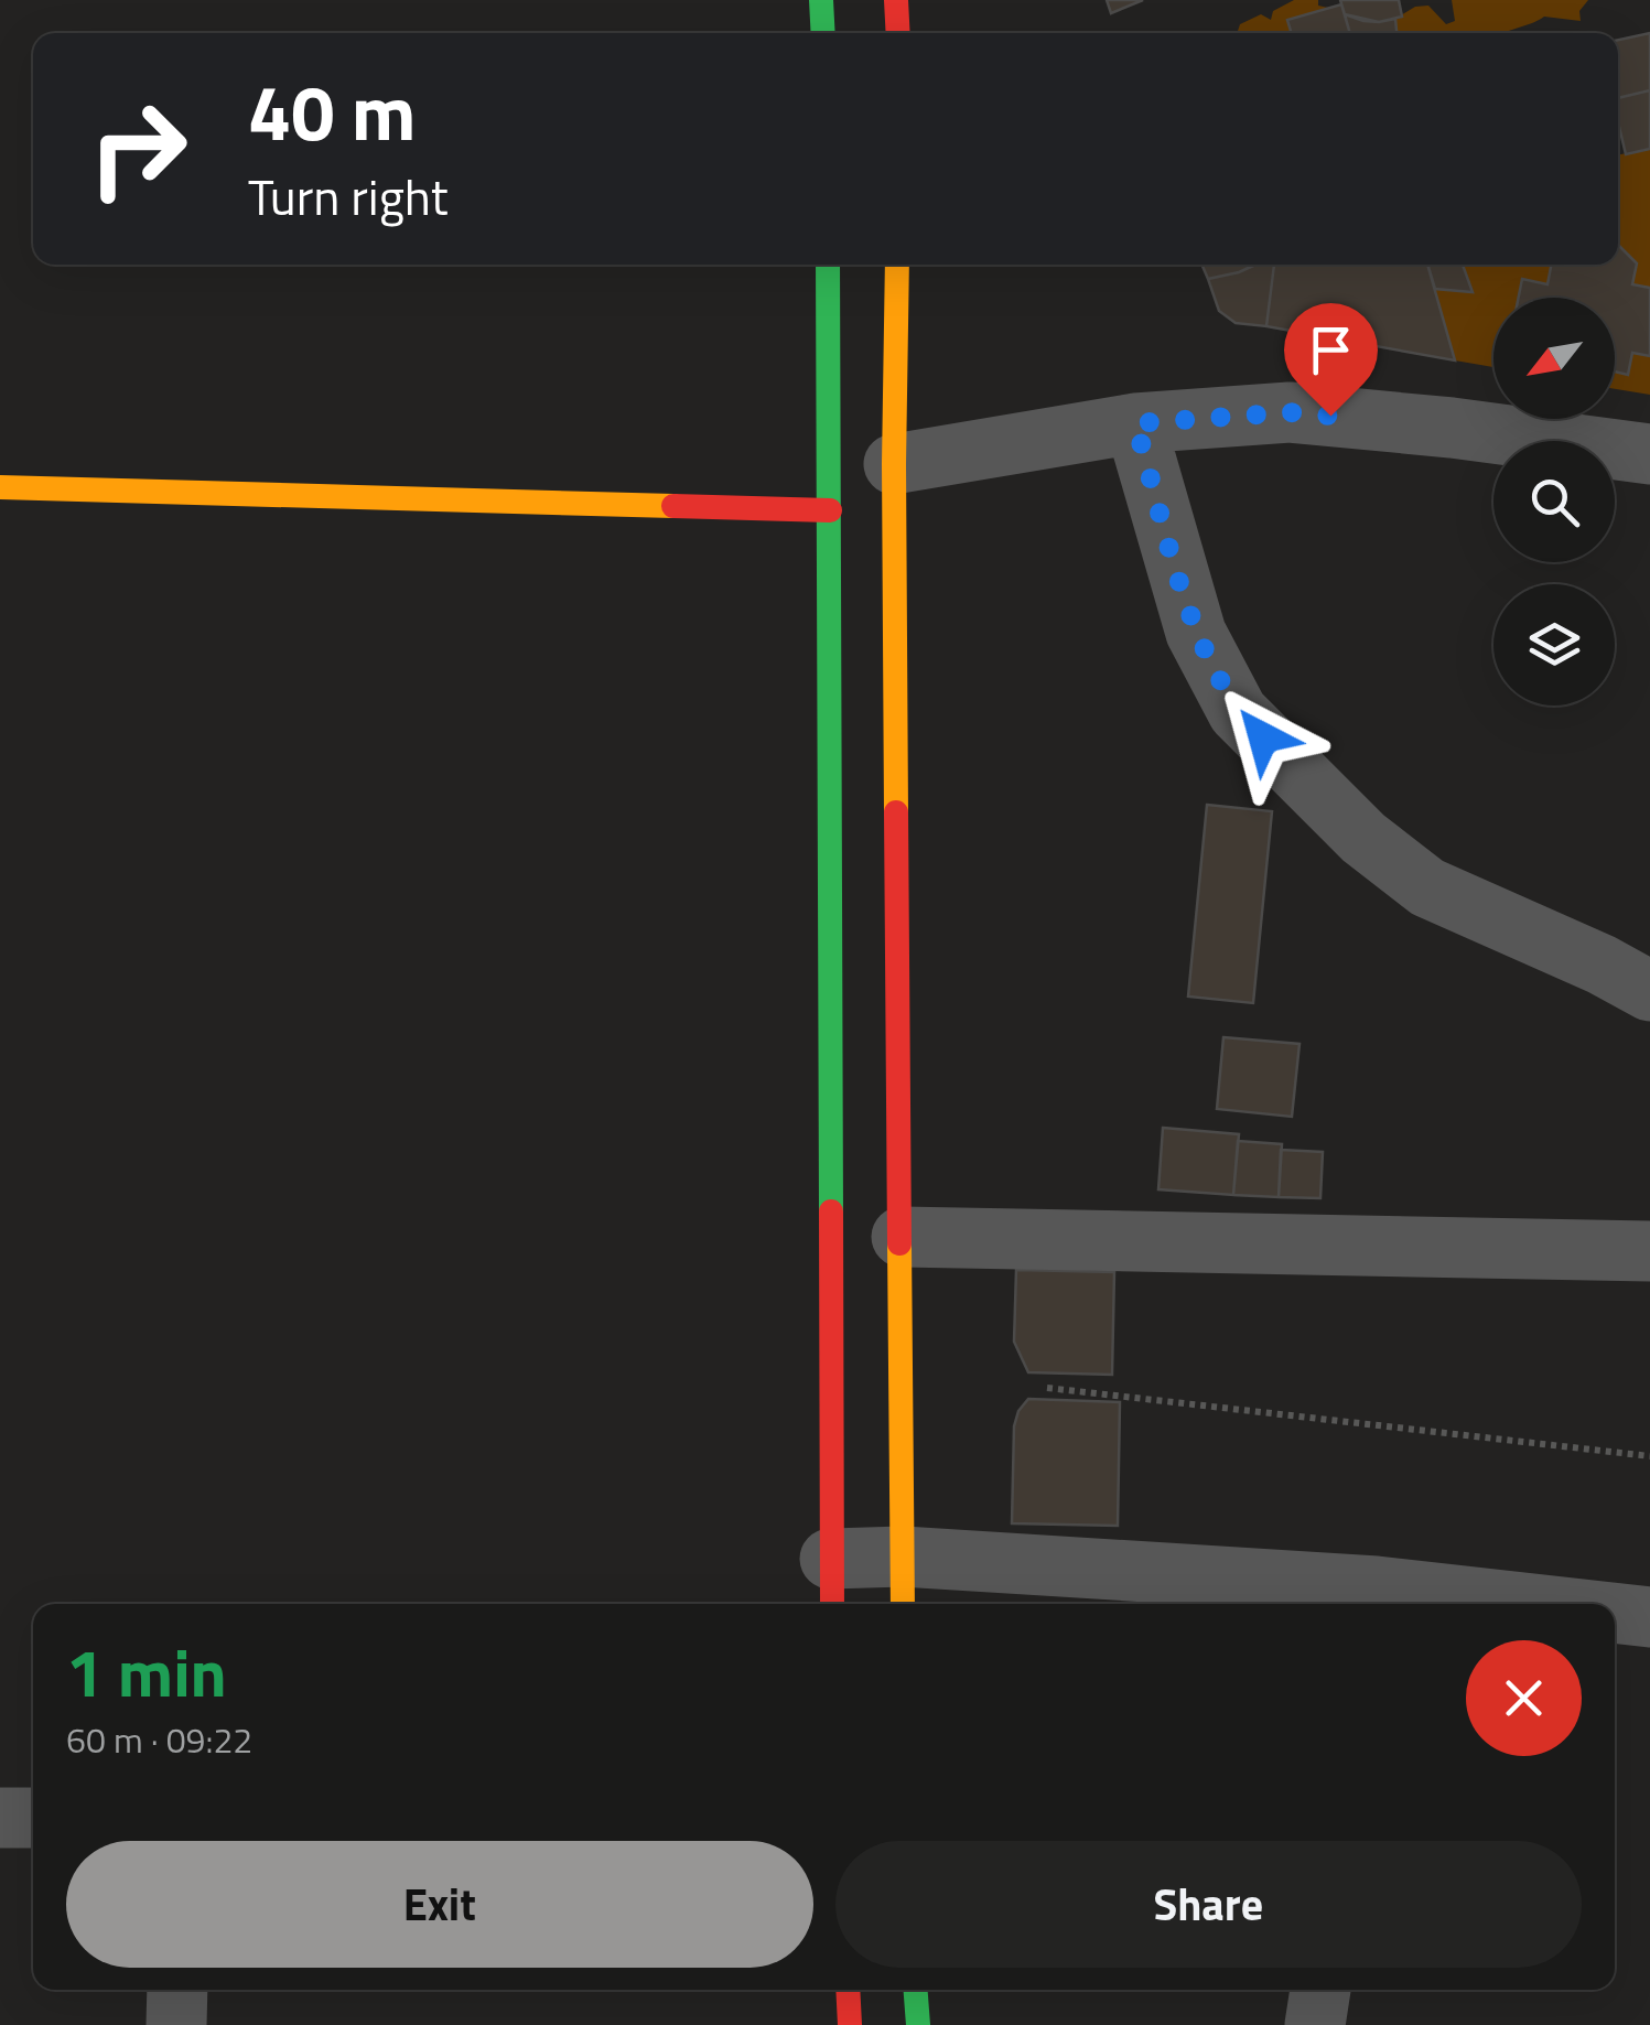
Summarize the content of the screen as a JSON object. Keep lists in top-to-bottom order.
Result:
{
  "north": "bottom left",
  "page": {
    "turn": ["40 m", "Turn right"],
    "heading": ["1 min", "60 m · 09:22"],
    "buttons": ["Exit", "Share"]
  }
}
